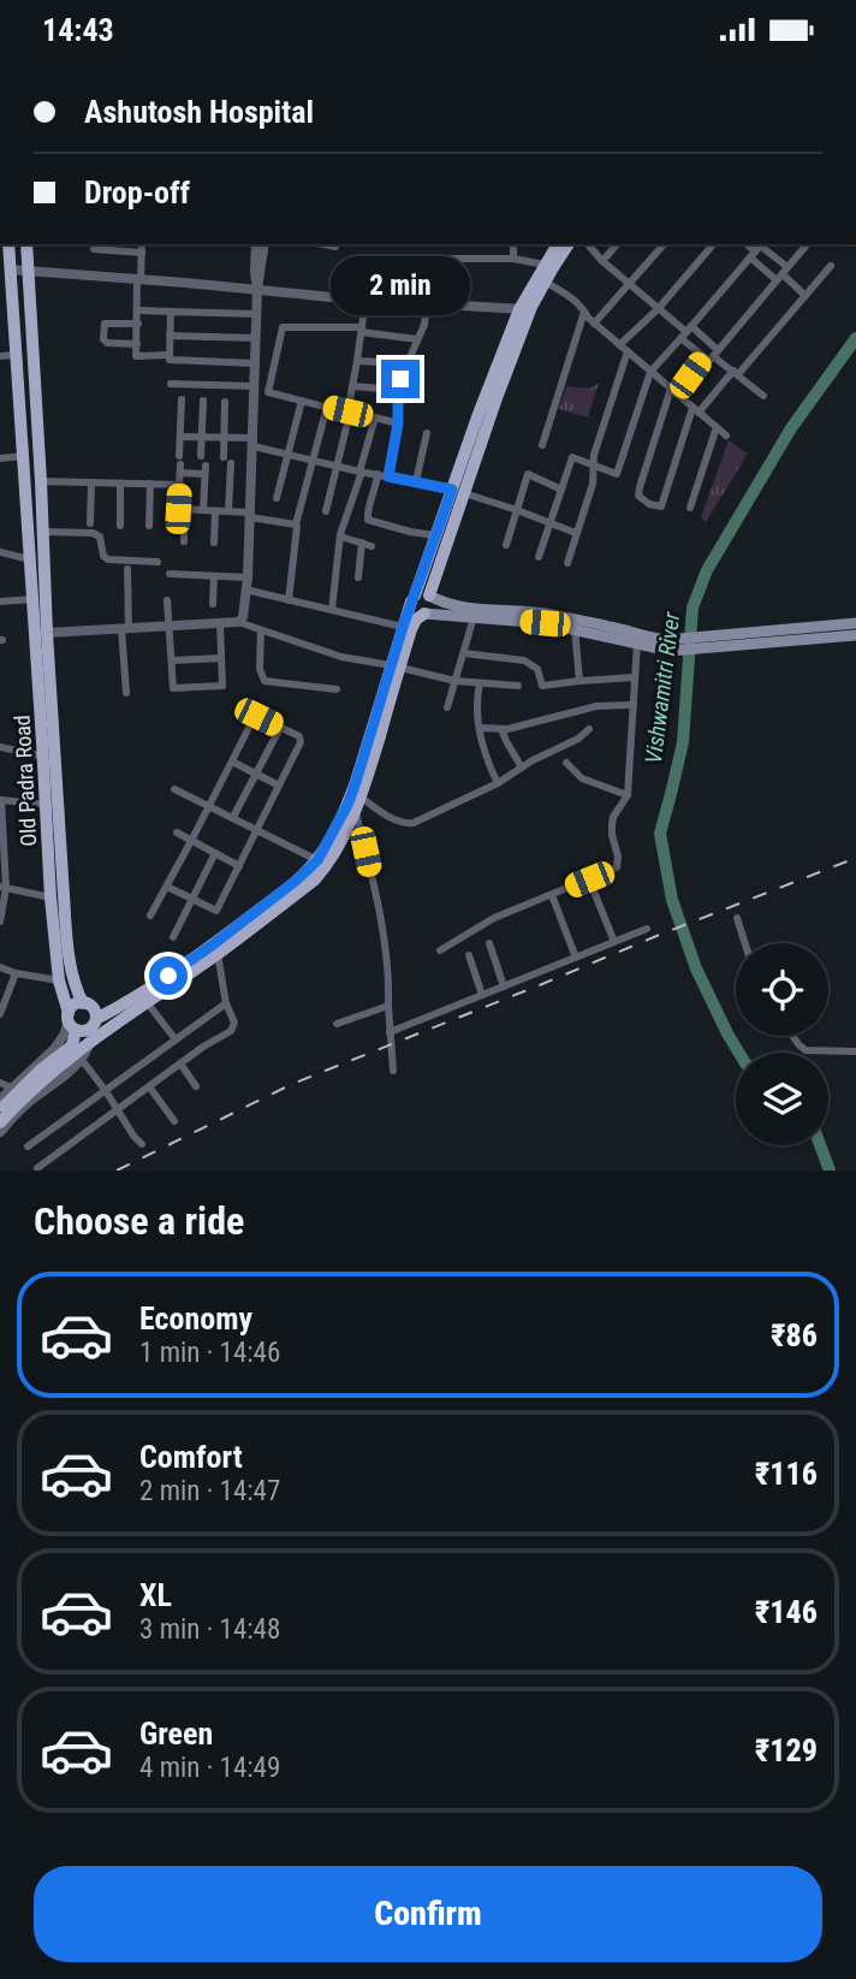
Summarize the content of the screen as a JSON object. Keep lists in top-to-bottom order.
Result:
{
  "streets": {
    "main road": ["Old Padra Road"]
  },
  "water": ["Vishwamitri River"],
  "page": {
    "status": "14:43",
    "banner": ["Ashutosh Hospital", "Drop-off"],
    "bubble": "2 min",
    "heading": "Choose a ride",
    "list": [
      {
        "name": "Economy",
        "note": "1 min · 14:46",
        "value": "₹86"
      },
      {
        "name": "Comfort",
        "note": "2 min · 14:47",
        "value": "₹116"
      },
      {
        "name": "XL",
        "note": "3 min · 14:48",
        "value": "₹146"
      },
      {
        "name": "Green",
        "note": "4 min · 14:49",
        "value": "₹129"
      }
    ],
    "buttons": "Confirm"
  }
}
